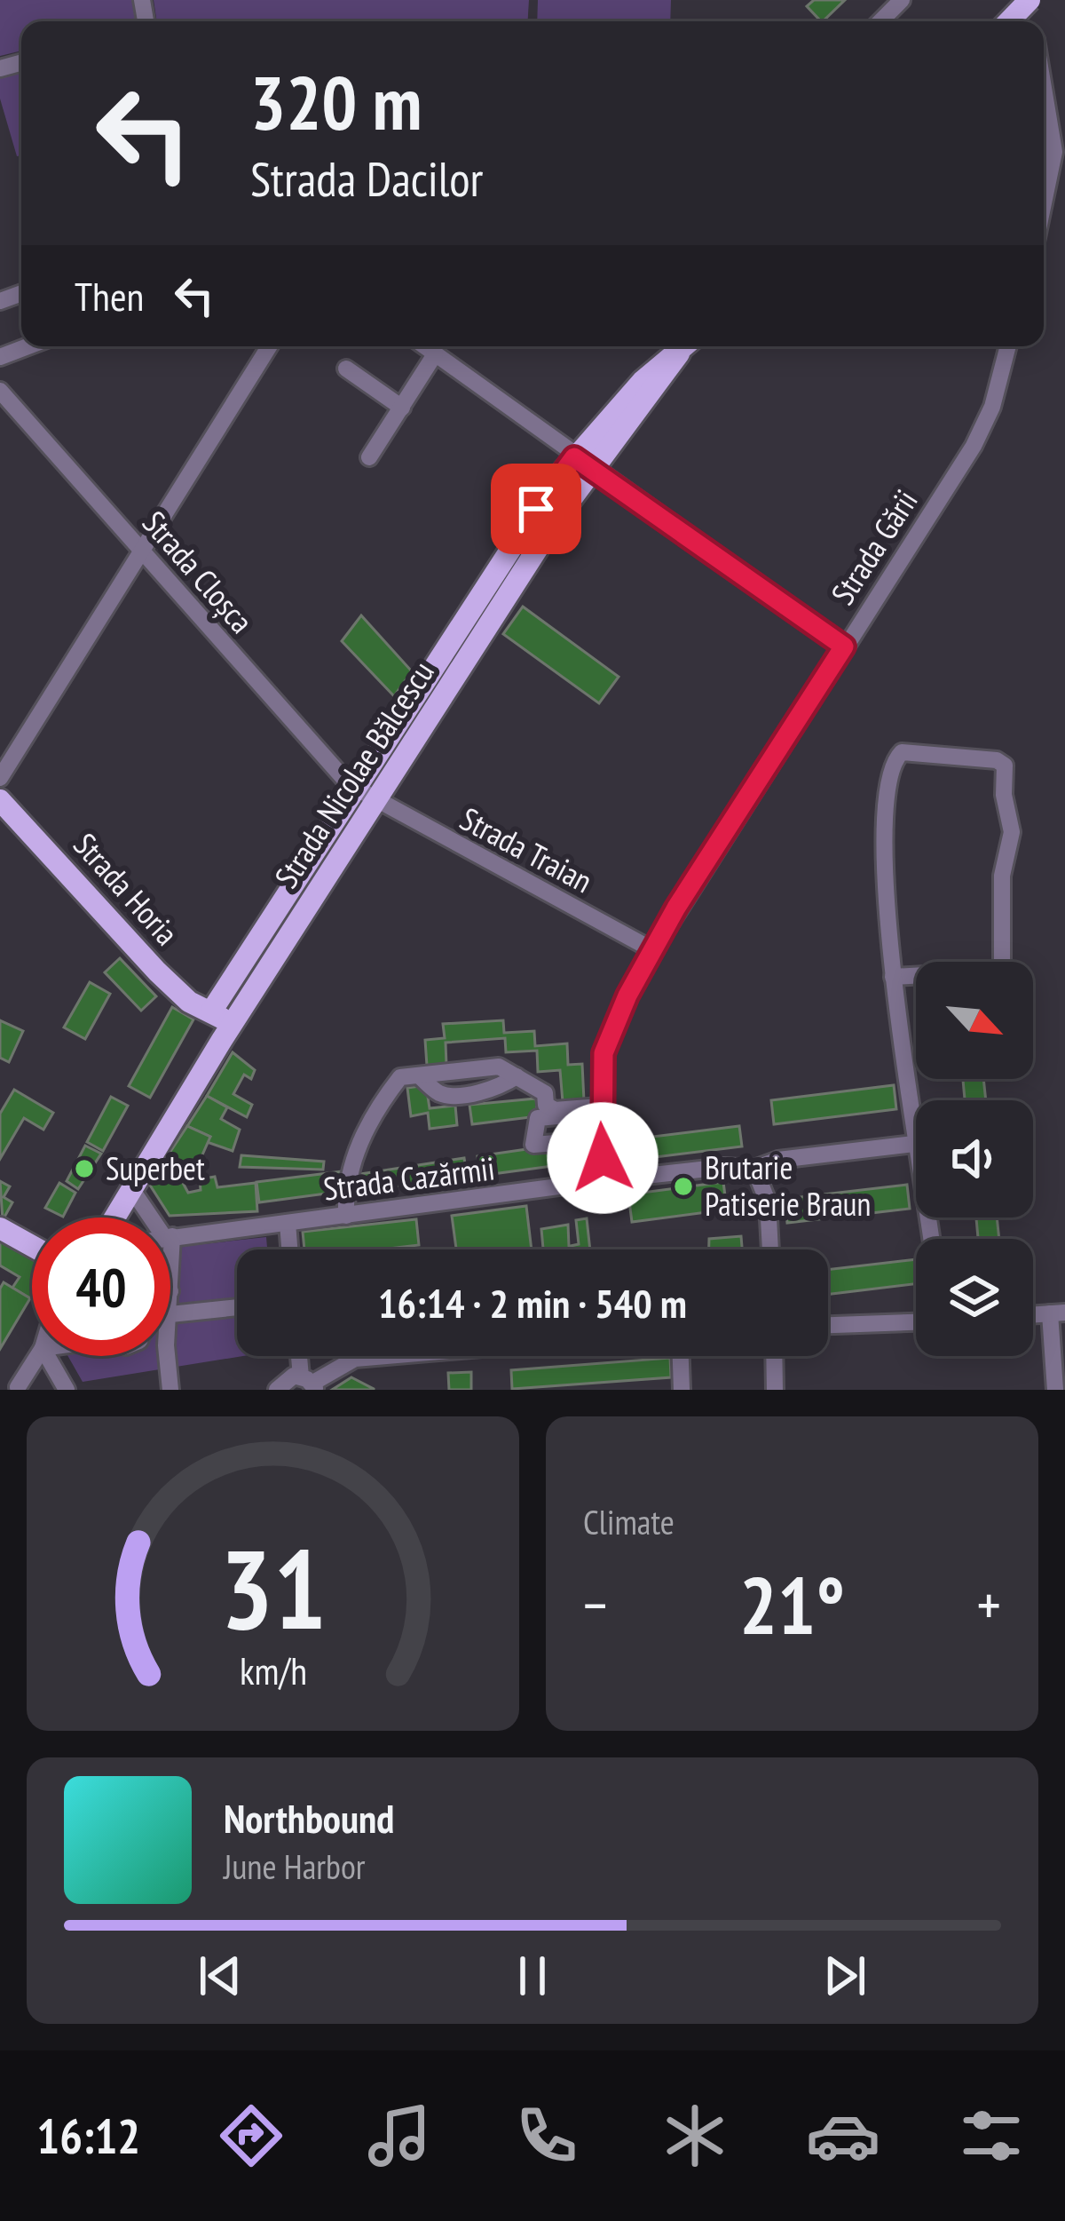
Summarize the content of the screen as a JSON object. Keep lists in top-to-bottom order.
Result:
{
  "streets": {
    "main road": ["Strada Nicolae Bălcescu", "Strada Horia"],
    "street": [
      "Strada Gării",
      "Strada Cloșca",
      "Strada Traian",
      "Strada Cazărmii"
    ]
  },
  "crossings": [
    ["Strada Gării", "Strada Traian"],
    ["Strada Gării", "Strada Cazărmii"],
    ["Strada Cloșca", "Strada Nicolae Bălcescu"],
    ["Strada Cloșca", "Strada Traian"],
    ["Strada Nicolae Bălcescu", "Strada Traian"],
    ["Strada Nicolae Bălcescu", "Strada Horia"]
  ],
  "places": ["Superbet", "Brutarie Patiserie Braun"],
  "north": "bottom right",
  "page": {
    "turn": ["320 m", "Strada Dacilor"],
    "then": "Then",
    "limit": "40",
    "trip": "16:14 · 2 min · 540 m",
    "tile": "Climate",
    "heat": ["−", "21°", "+"],
    "song": ["Northbound", "June Harbor"],
    "tabs": "16:12",
    "gauge": ["31", "km/h"]
  }
}
